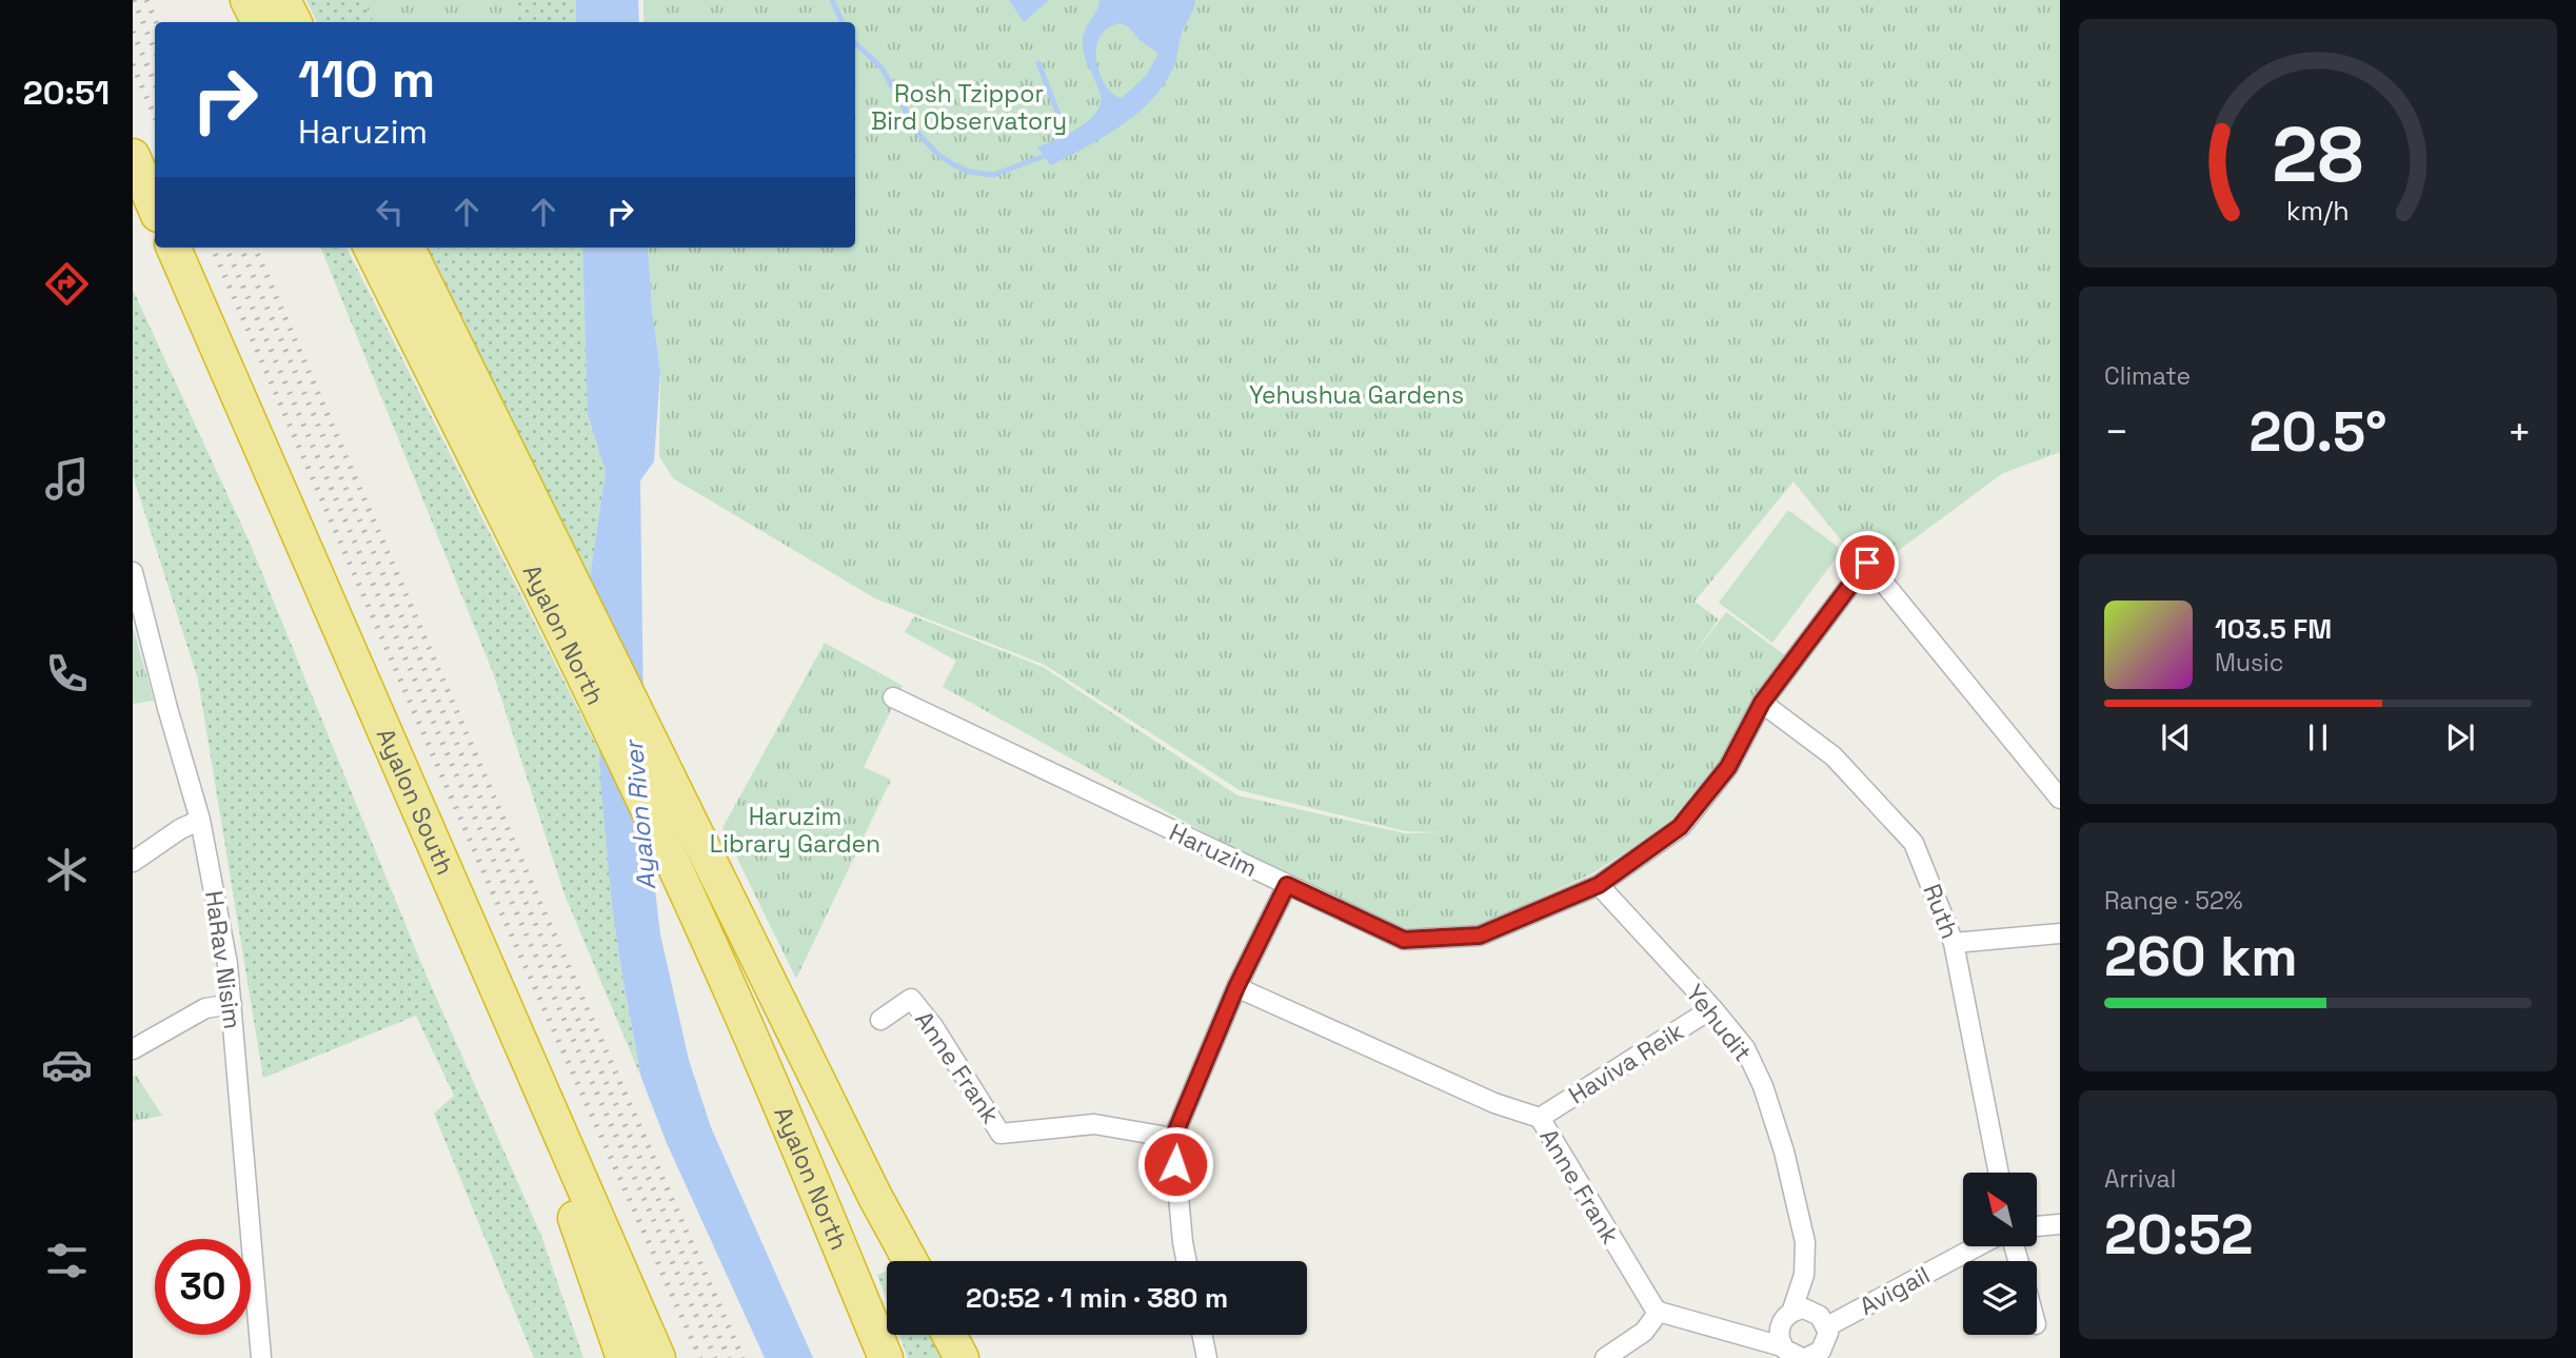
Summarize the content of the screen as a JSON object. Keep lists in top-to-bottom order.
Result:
{
  "streets": {
    "highway": ["Ayalon North", "Ayalon South"],
    "street": [
      "Haruzim",
      "Ruth",
      "HaRav Nisim",
      "Yehudit",
      "Haviva Reik",
      "Anne Frank",
      "Avigail"
    ]
  },
  "crossings": [
    ["Haruzim", "Ruth"],
    ["Haruzim", "Yehudit"],
    ["Yehudit", "Haviva Reik"],
    ["Yehudit", "Avigail"],
    ["Haviva Reik", "Anne Frank"]
  ],
  "water": ["Ayalon River"],
  "parks": ["Rosh Tzippor Bird Observatory", "Yehushua Gardens", "Haruzim Library Garden"],
  "north": "top left",
  "page": {
    "tabs": "20:51",
    "turn": ["110 m", "Haruzim"],
    "tile": [
      "Climate",
      ["Range · 52%", "260 km"],
      ["Arrival", "20:52"]
    ],
    "heat": ["−", "20.5°", "+"],
    "song": ["103.5 FM", "Music"],
    "limit": "30",
    "trip": "20:52 · 1 min · 380 m",
    "gauge": ["28", "km/h"]
  }
}
